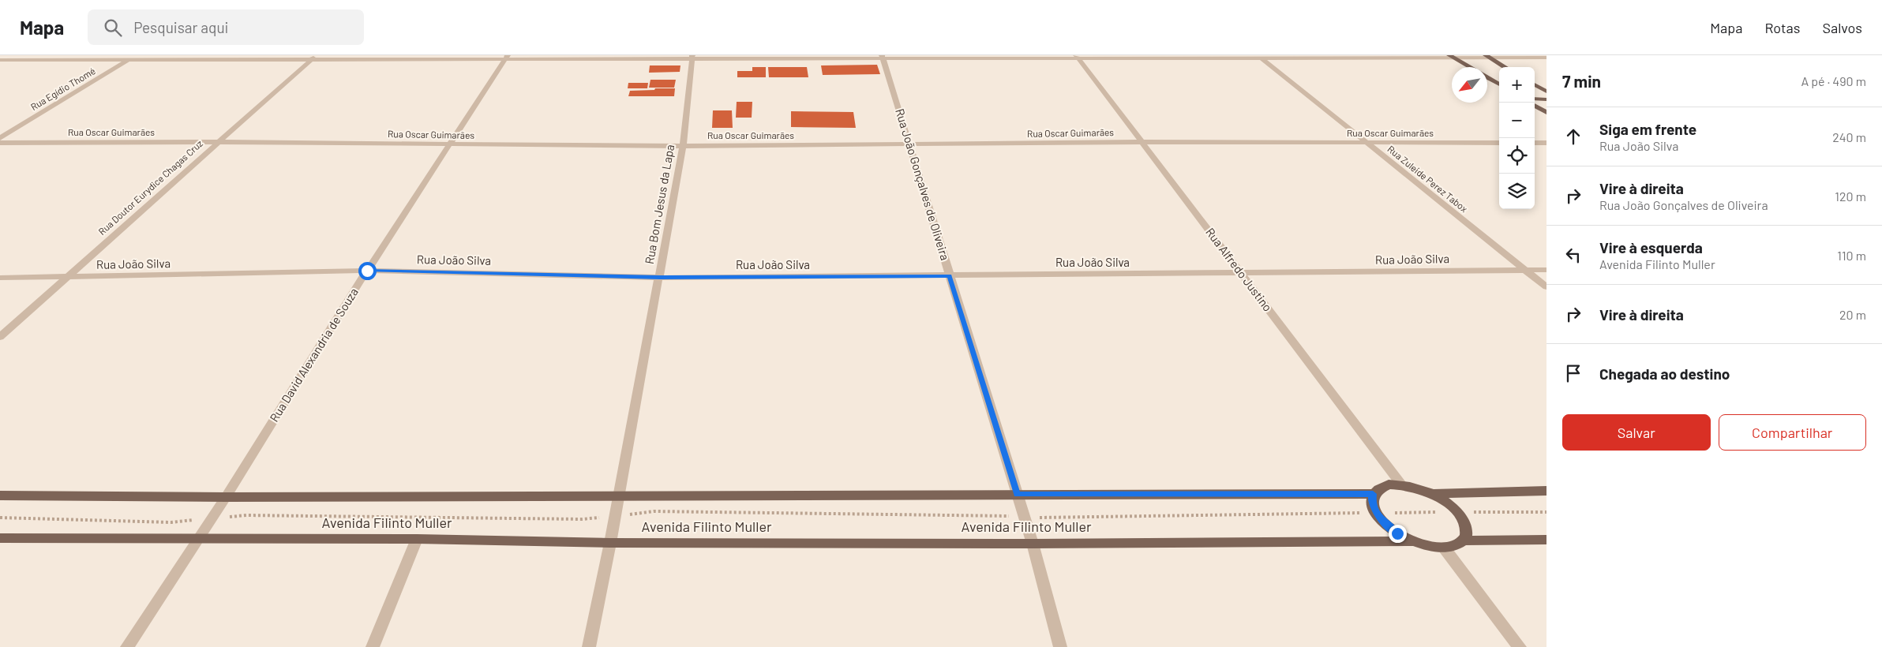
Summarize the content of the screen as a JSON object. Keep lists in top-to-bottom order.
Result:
{
  "streets": {
    "main road": ["Avenida Filinto Muller"],
    "street": [
      "Rua Egídio Thomé",
      "Rua Oscar Guimarães",
      "Rua Zuleide Perez Tabox",
      "Rua João Gonçalves de Oliveira",
      "Rua Doutor Eurydice Chagas Cruz",
      "Rua Bom Jesus da Lapa",
      "Rua João Silva",
      "Rua Alfredo Justino",
      "Rua David Alexandria de Souza"
    ]
  },
  "crossings": [
    ["Rua Oscar Guimarães", "Rua Zuleide Perez Tabox"],
    ["Rua Oscar Guimarães", "Rua João Gonçalves de Oliveira"],
    ["Rua Oscar Guimarães", "Rua Doutor Eurydice Chagas Cruz"],
    ["Rua Oscar Guimarães", "Rua Bom Jesus da Lapa"],
    ["Rua Oscar Guimarães", "Rua Alfredo Justino"],
    ["Rua Oscar Guimarães", "Rua David Alexandria de Souza"],
    ["Rua Zuleide Perez Tabox", "Rua João Silva"],
    ["Rua João Gonçalves de Oliveira", "Rua João Silva"],
    ["Rua João Gonçalves de Oliveira", "Avenida Filinto Muller"],
    ["Rua Doutor Eurydice Chagas Cruz", "Rua João Silva"],
    ["Rua Bom Jesus da Lapa", "Rua João Silva"],
    ["Rua Bom Jesus da Lapa", "Avenida Filinto Muller"],
    ["Rua João Silva", "Rua Alfredo Justino"],
    ["Rua João Silva", "Rua David Alexandria de Souza"],
    ["Rua David Alexandria de Souza", "Avenida Filinto Muller"]
  ],
  "north": "bottom left",
  "page": {
    "header": "Mapa",
    "search": "Pesquisar aqui",
    "nav": ["Mapa", "Rotas", "Salvos"],
    "heading": ["7 min", "A pé · 490 m"],
    "map_buttons": ["+", "−"],
    "list": [
      ["Siga em frente", "Rua João Silva", "240 m"],
      ["Vire à direita", "Rua João Gonçalves de Oliveira", "120 m"],
      ["Vire à esquerda", "Avenida Filinto Muller", "110 m"],
      ["Vire à direita", "20 m"],
      "Chegada ao destino"
    ],
    "buttons": ["Salvar", "Compartilhar"]
  }
}
